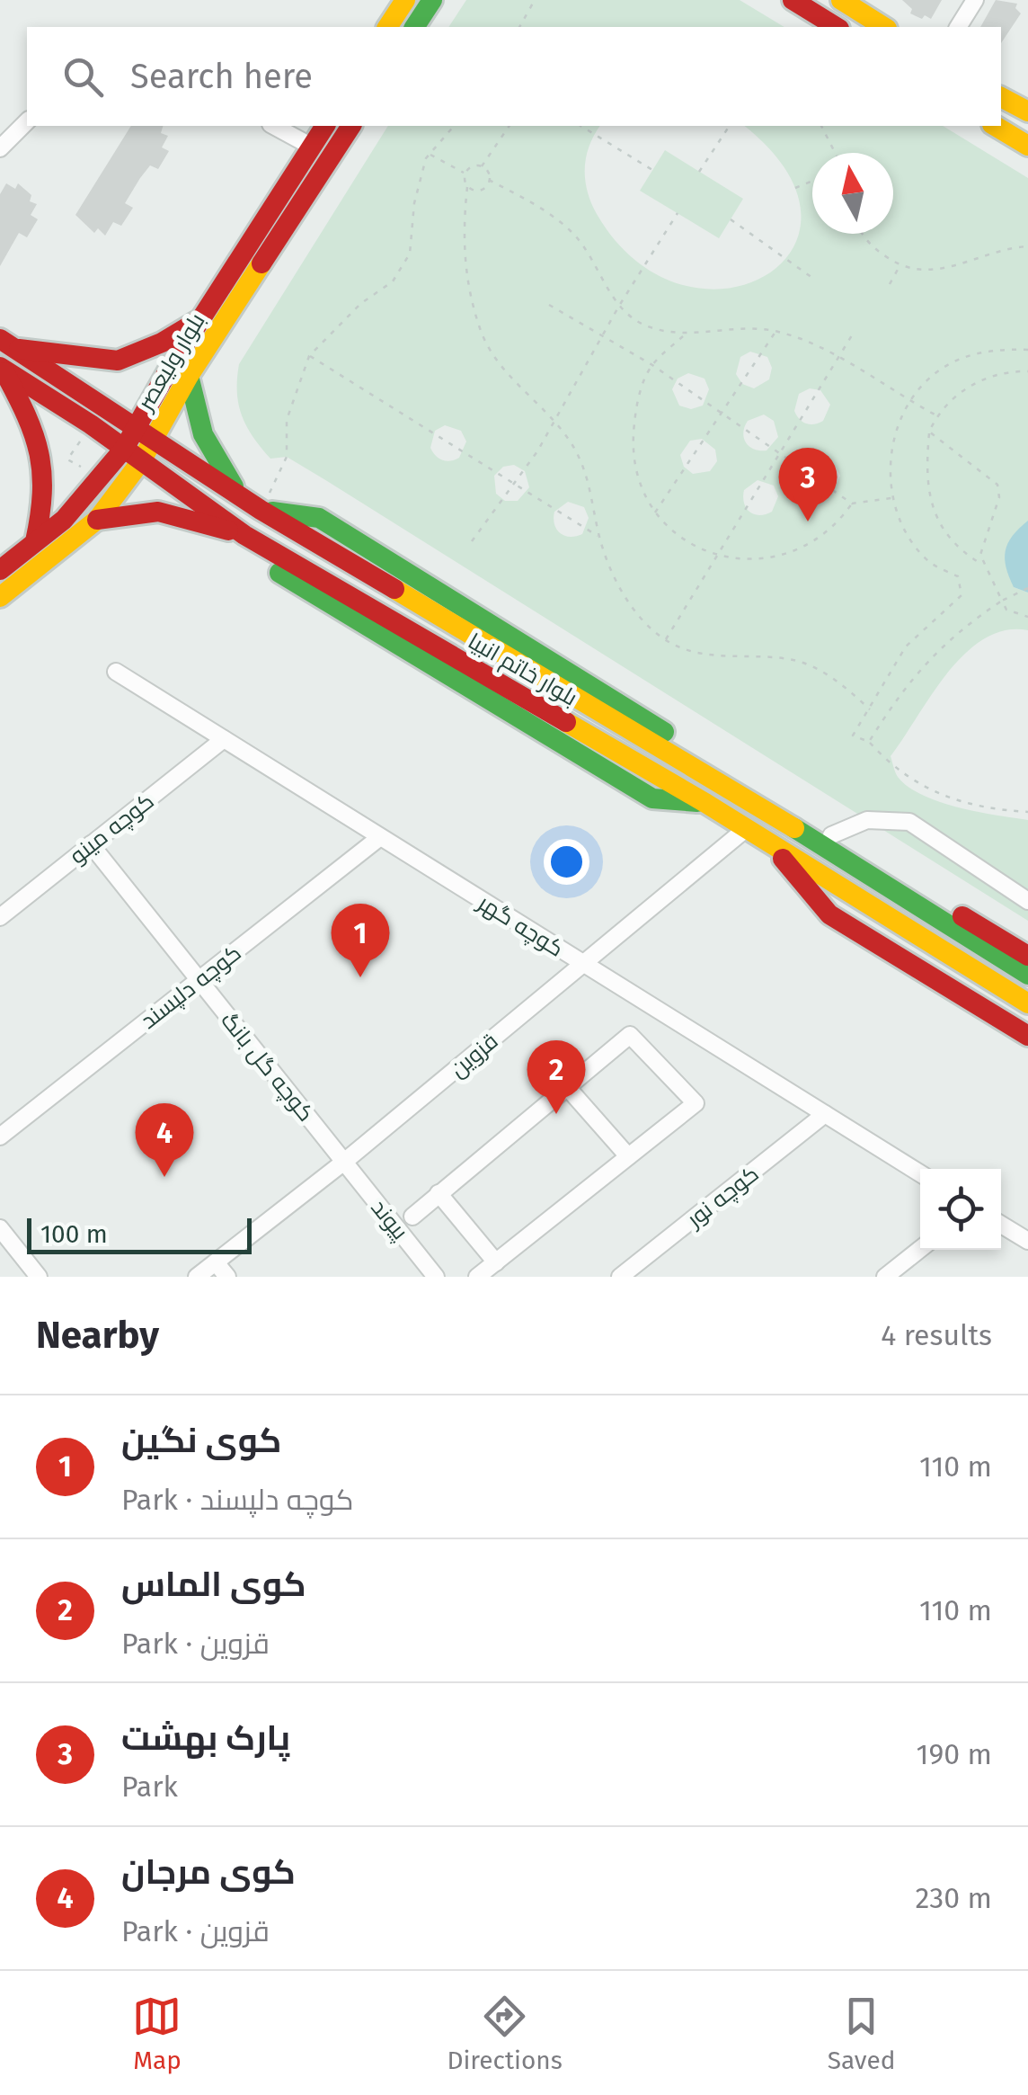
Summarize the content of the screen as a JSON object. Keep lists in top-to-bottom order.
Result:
{
  "streets": {
    "main road": ["بلوار ولیعصر", "بلوار خاتم انبیا"],
    "street": [
      "کوچه مینو",
      "کوچه گهر",
      "کوچه دلپسند",
      "قزوین",
      "کوچه گل بانگ",
      "کوچه نور",
      "پیوند"
    ]
  },
  "crossings": [
    ["بلوار ولیعصر", "بلوار خاتم انبیا"],
    ["بلوار خاتم انبیا", "قزوین"],
    ["کوچه مینو", "کوچه گهر"],
    ["کوچه مینو", "کوچه گل بانگ"],
    ["کوچه گهر", "کوچه دلپسند"],
    ["کوچه گهر", "قزوین"],
    ["کوچه گهر", "کوچه نور"],
    ["کوچه دلپسند", "کوچه گل بانگ"],
    ["قزوین", "کوچه گل بانگ"],
    ["قزوین", "پیوند"],
    ["کوچه گل بانگ", "پیوند"]
  ],
  "scale_bar": "100 m",
  "north": "top",
  "page": {
    "search": "Search here",
    "pins": [
      "3",
      "1",
      "2",
      "4"
    ],
    "scale": "100 m",
    "heading": ["Nearby", "4 results"],
    "list": [
      {
        "mark": "1",
        "name": "کوی نگین",
        "note": "Park · کوچه دلپسند",
        "value": "110 m"
      },
      {
        "mark": "2",
        "name": "کوی الماس",
        "note": "Park · قزوین",
        "value": "110 m"
      },
      {
        "mark": "3",
        "name": "پارک بهشت",
        "note": "Park",
        "value": "190 m"
      },
      {
        "mark": "4",
        "name": "کوی مرجان",
        "note": "Park · قزوین",
        "value": "230 m"
      }
    ],
    "nav": ["Map", "Directions", "Saved"]
  }
}
